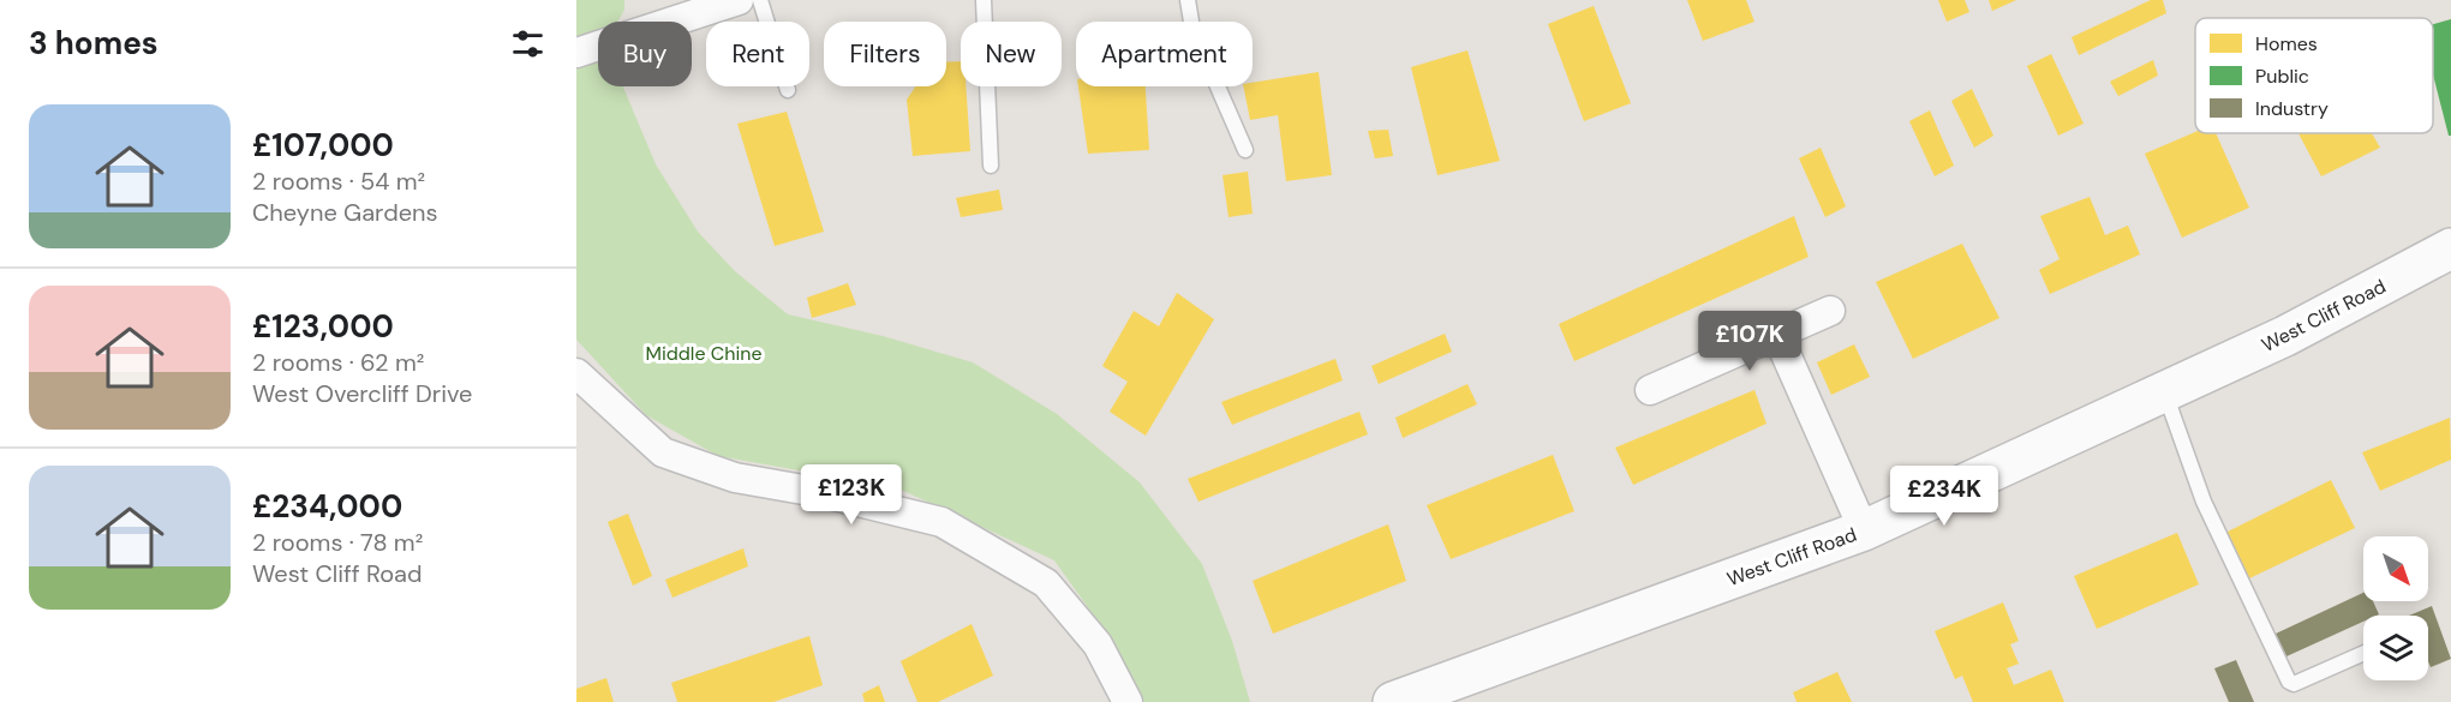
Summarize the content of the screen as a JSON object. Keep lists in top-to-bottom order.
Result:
{
  "streets": {
    "street": ["West Cliff Road"]
  },
  "parks": ["Middle Chine"],
  "legend": ["Homes", "Public", "Industry"],
  "north": "bottom right",
  "page": {
    "heading": "3 homes",
    "chip": [
      "Buy",
      "Rent",
      "Filters",
      "New",
      "Apartment"
    ],
    "list": [
      {
        "name": "£107,000",
        "note": "2 rooms · 54 m² · Cheyne Gardens"
      },
      {
        "name": "£123,000",
        "note": "2 rooms · 62 m² · West Overcliff Drive"
      },
      {
        "name": "£234,000",
        "note": "2 rooms · 78 m² · West Cliff Road"
      }
    ],
    "price": ["£107K", "£123K", "£234K"]
  }
}
